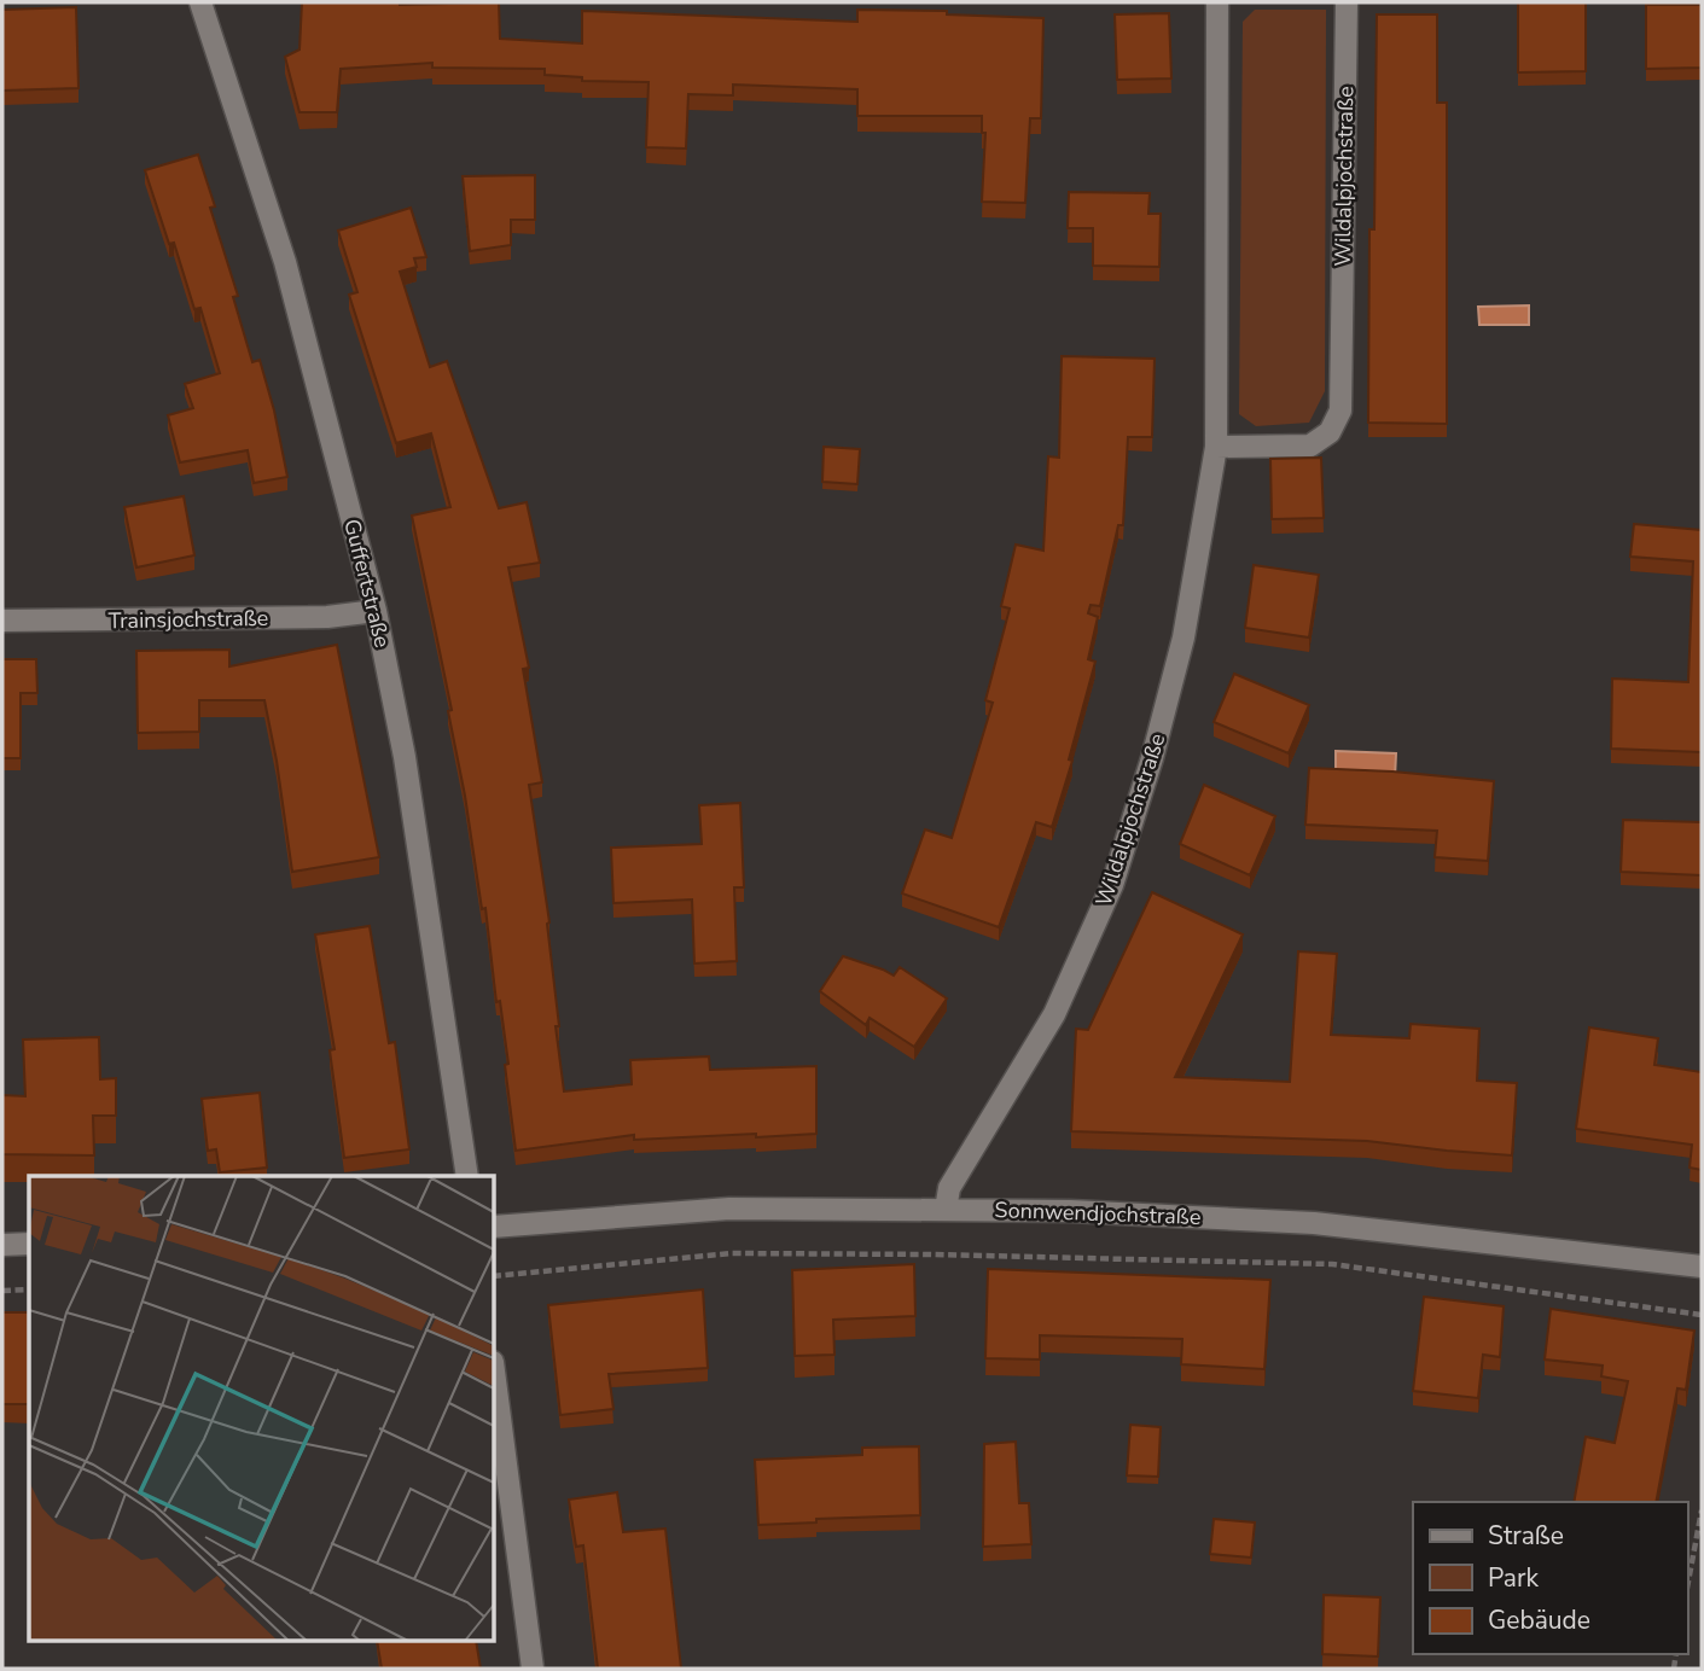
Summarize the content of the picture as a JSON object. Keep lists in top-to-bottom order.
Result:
{
  "streets": {
    "street": [
      "Wildalpjochstraße",
      "Guffertstraße",
      "Trainsjochstraße",
      "Sonnwendjochstraße"
    ]
  },
  "crossings": [
    ["Wildalpjochstraße", "Sonnwendjochstraße"],
    ["Guffertstraße", "Trainsjochstraße"]
  ],
  "legend": ["Straße", "Park", "Gebäude"]
}
